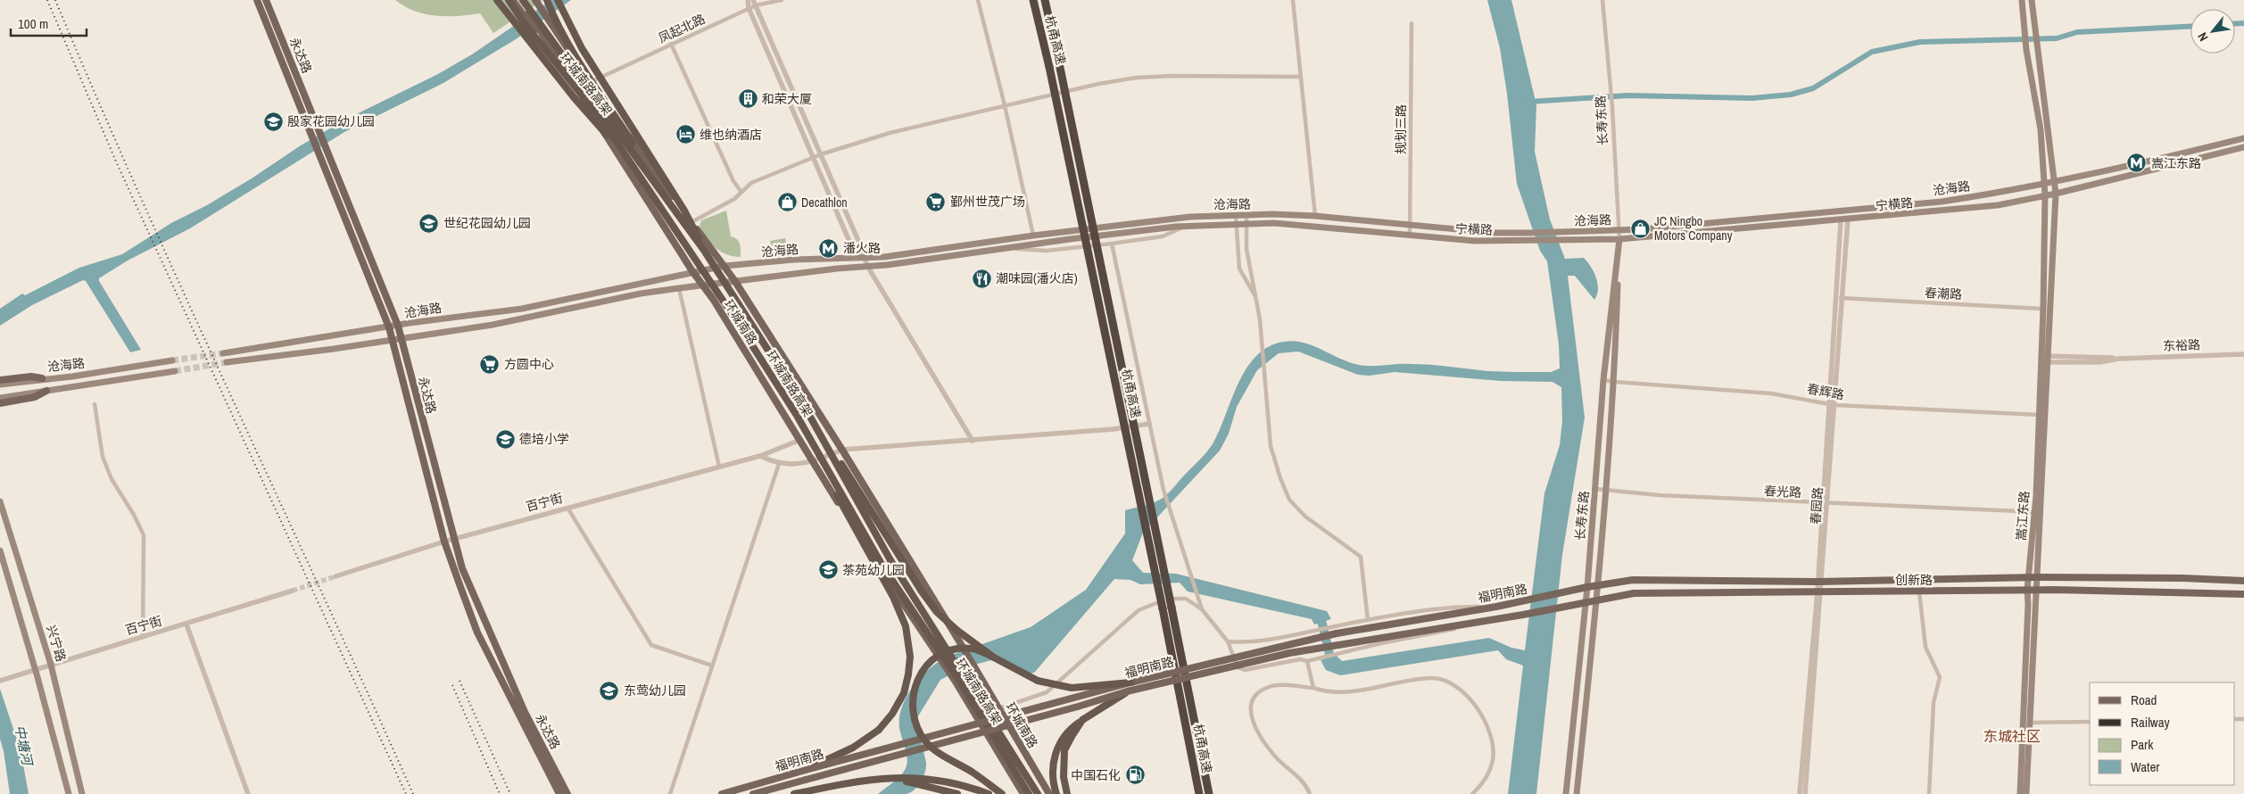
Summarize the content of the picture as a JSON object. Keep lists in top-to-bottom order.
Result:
{
  "streets": {
    "highway": ["杭甬高速", "环城南路高架"],
    "main road": [
      "永达路",
      "长寿东路",
      "沧海路",
      "宁横路",
      "环城南路",
      "嵩江东路",
      "创新路",
      "福明南路",
      "兴宁路"
    ],
    "street": [
      "凤起北路",
      "规划三路",
      "春潮路",
      "东裕路",
      "春辉路",
      "春光路",
      "百宁街",
      "春园路"
    ]
  },
  "crossings": [
    ["永达路", "沧海路"],
    ["永达路", "百宁街"],
    ["环城南路高架", "环城南路"],
    ["长寿东路", "沧海路"],
    ["长寿东路", "春辉路"],
    ["长寿东路", "春光路"],
    ["长寿东路", "创新路"],
    ["长寿东路", "福明南路"],
    ["规划三路", "沧海路"],
    ["沧海路", "宁横路"],
    ["沧海路", "环城南路"],
    ["沧海路", "春园路"],
    ["沧海路", "嵩江东路"],
    ["宁横路", "春园路"],
    ["宁横路", "嵩江东路"],
    ["春潮路", "春园路"],
    ["春潮路", "嵩江东路"],
    ["环城南路", "百宁街"],
    ["东裕路", "嵩江东路"],
    ["春辉路", "春园路"],
    ["春辉路", "嵩江东路"],
    ["春光路", "春园路"],
    ["春光路", "嵩江东路"],
    ["百宁街", "兴宁路"],
    ["春园路", "创新路"],
    ["嵩江东路", "创新路"],
    ["创新路", "福明南路"]
  ],
  "districts": ["东城社区"],
  "water": ["中塘河"],
  "places": {
    "building": ["和荣大厦"],
    "school or university": [
      "殷家花园幼儿园",
      "世纪花园幼儿园",
      "德培小学",
      "茶苑幼儿园",
      "东莺幼儿园"
    ],
    "hotel": ["维也纳酒店"],
    "metro station": ["嵩江东路", "潘火路"],
    "supermarket": ["鄞州世茂广场", "方圆中心"],
    "shop": ["Decathlon", "JC Ningbo Motors Company"],
    "restaurant": ["潮味园(潘火店)"],
    "fuel station": ["中国石化"]
  },
  "legend": [
    "Road",
    "Railway",
    "Park",
    "Water"
  ],
  "scale_bar": "100 m",
  "north": "bottom left"
}
